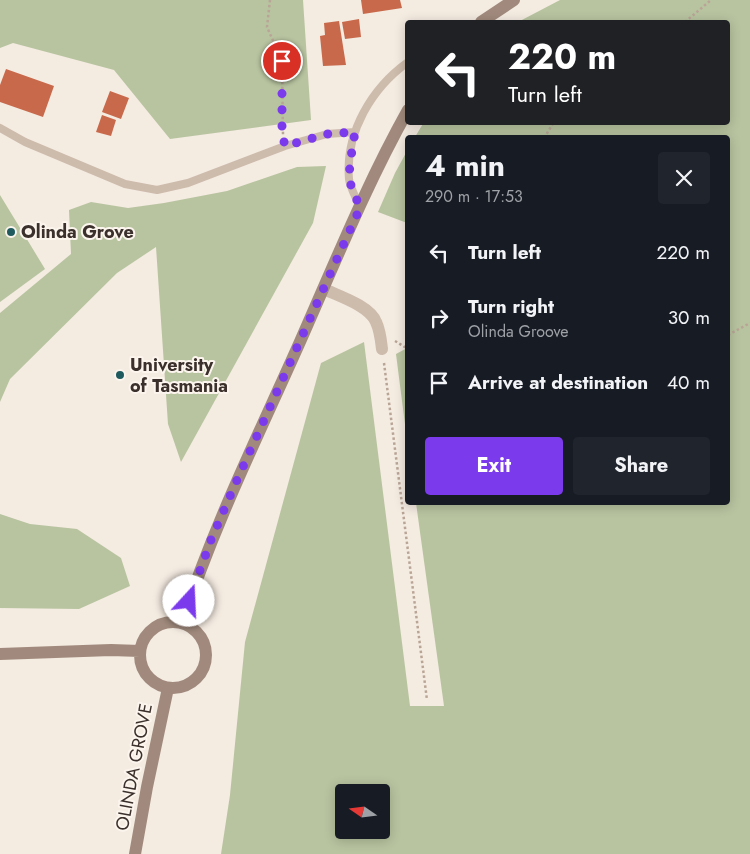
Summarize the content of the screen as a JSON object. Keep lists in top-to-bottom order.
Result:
{
  "streets": {
    "main road": ["OLINDA GROVE"]
  },
  "places": ["Olinda Grove", "University of Tasmania"],
  "north": "left",
  "page": {
    "turn": ["220 m", "Turn left"],
    "heading": ["4 min", "290 m · 17:53"],
    "list": [
      {
        "name": "Turn left",
        "value": "220 m"
      },
      {
        "name": "Turn right",
        "note": "Olinda Groove",
        "value": "30 m"
      },
      {
        "name": "Arrive at destination",
        "value": "40 m"
      }
    ],
    "buttons": ["Exit", "Share"]
  }
}
